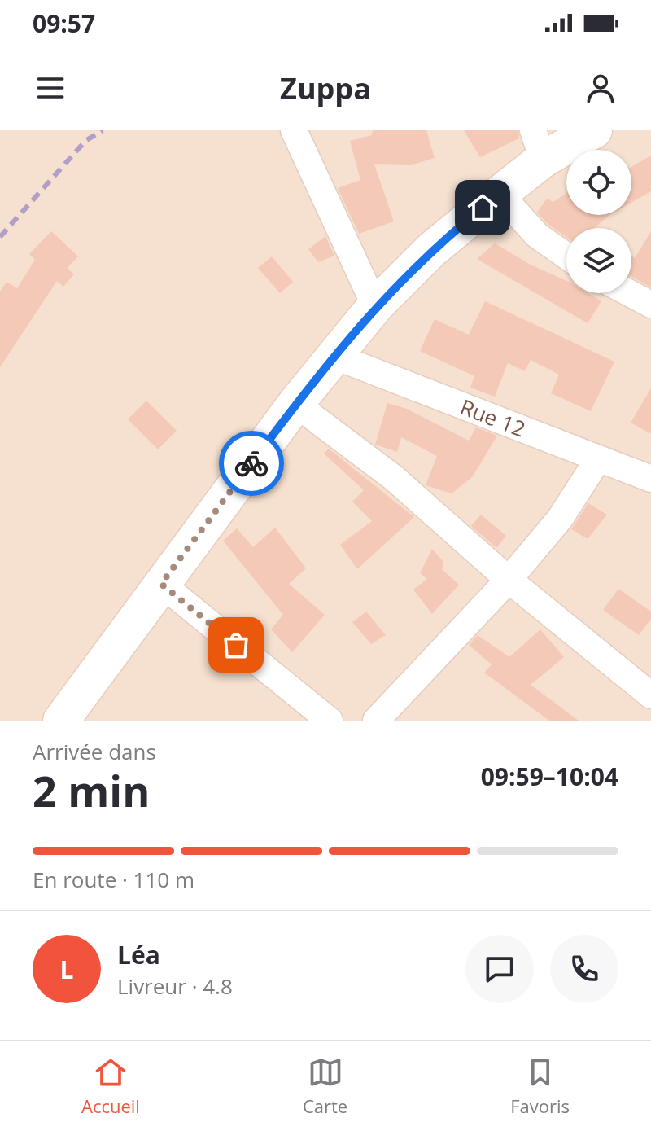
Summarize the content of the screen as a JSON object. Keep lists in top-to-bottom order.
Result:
{
  "streets": {
    "street": ["Rue 12"]
  },
  "page": {
    "status": "09:57",
    "header": "Zuppa",
    "heading": ["2 min", "Arrivée dans", "09:59–10:04"],
    "panel": ["Léa", "Livreur · 4.8"],
    "bar": "En route · 110 m",
    "round": "L",
    "tabs": ["Accueil", "Carte", "Favoris"]
  }
}
